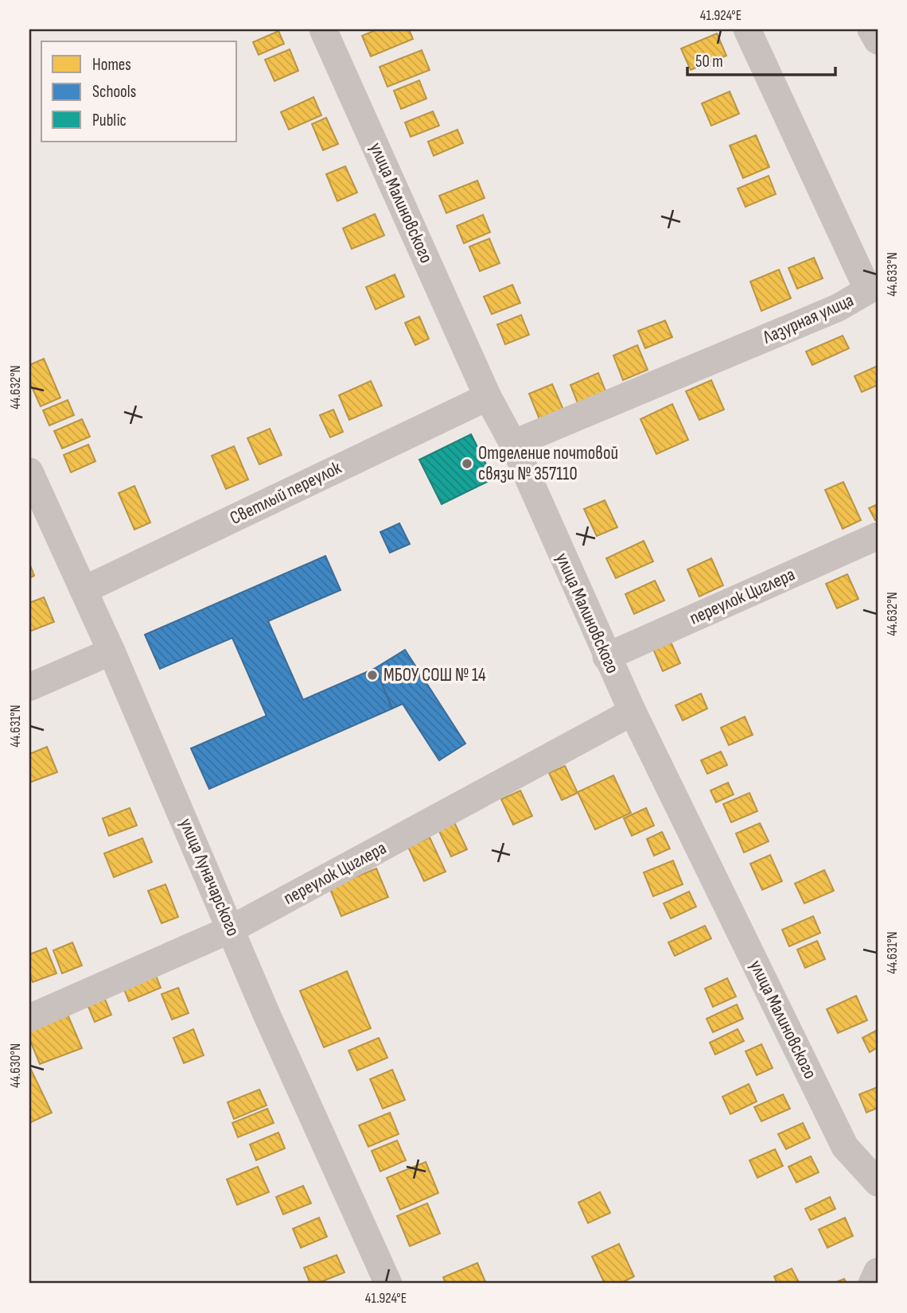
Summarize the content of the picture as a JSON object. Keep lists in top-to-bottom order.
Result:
{
  "streets": {
    "street": [
      "улица Малиновского",
      "Лазурная улица",
      "Светлый переулок",
      "переулок Циглера",
      "улица Луначарского"
    ]
  },
  "crossings": [
    ["улица Малиновского", "Лазурная улица"],
    ["улица Малиновского", "Светлый переулок"],
    ["улица Малиновского", "переулок Циглера"],
    ["Светлый переулок", "улица Луначарского"],
    ["переулок Циглера", "улица Луначарского"]
  ],
  "places": ["Отделение почтовой связи № 357110", "МБОУ СОШ № 14"],
  "legend": ["Homes", "Schools", "Public"],
  "scale_bar": "50 m",
  "coordinates": [
    "41.924°E",
    "44.633°N",
    "44.632°N",
    "44.631°N",
    "44.630°N"
  ]
}
